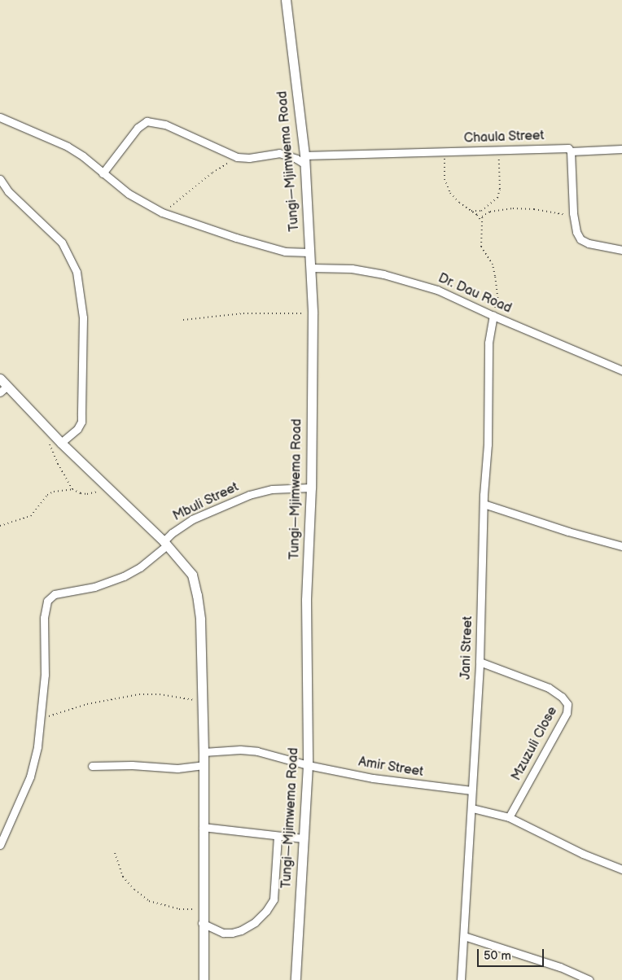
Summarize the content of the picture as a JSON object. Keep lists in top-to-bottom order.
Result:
{
  "streets": {
    "street": [
      "Chaula Street",
      "Tungi—Mjimwema Road",
      "Dr. Dau Road",
      "Mbuli Street",
      "Jani Street",
      "Mzuzuli Close",
      "Amir Street"
    ]
  },
  "crossings": [
    ["Chaula Street", "Tungi—Mjimwema Road"],
    ["Tungi—Mjimwema Road", "Dr. Dau Road"],
    ["Tungi—Mjimwema Road", "Mbuli Street"],
    ["Tungi—Mjimwema Road", "Amir Street"],
    ["Dr. Dau Road", "Jani Street"],
    ["Jani Street", "Mzuzuli Close"],
    ["Jani Street", "Amir Street"]
  ],
  "scale_bar": "50 m"
}
